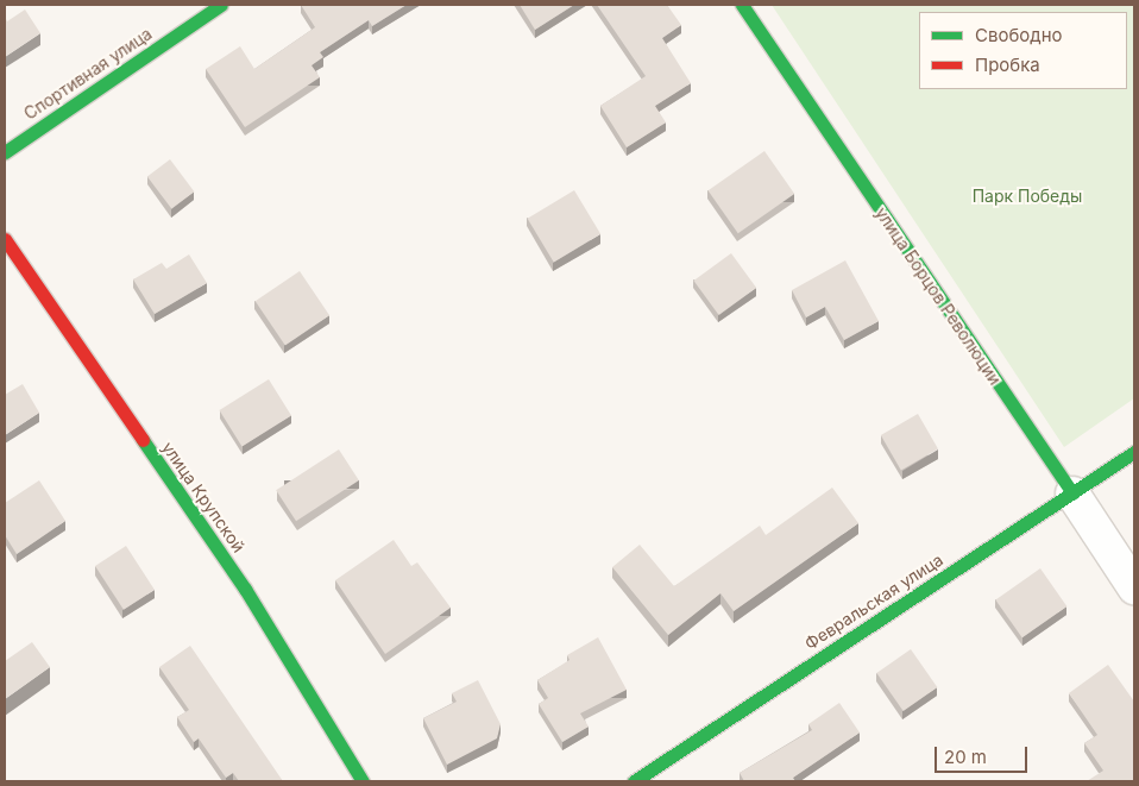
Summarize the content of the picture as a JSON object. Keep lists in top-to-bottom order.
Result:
{
  "streets": {
    "street": [
      "Спортивная улица",
      "улица Борцов Революции",
      "улица Крупской",
      "Февральская улица"
    ]
  },
  "crossings": [
    ["улица Борцов Революции", "Февральская улица"]
  ],
  "parks": ["Парк Победы"],
  "legend": ["Свободно", "Пробка"],
  "scale_bar": "20 m"
}
